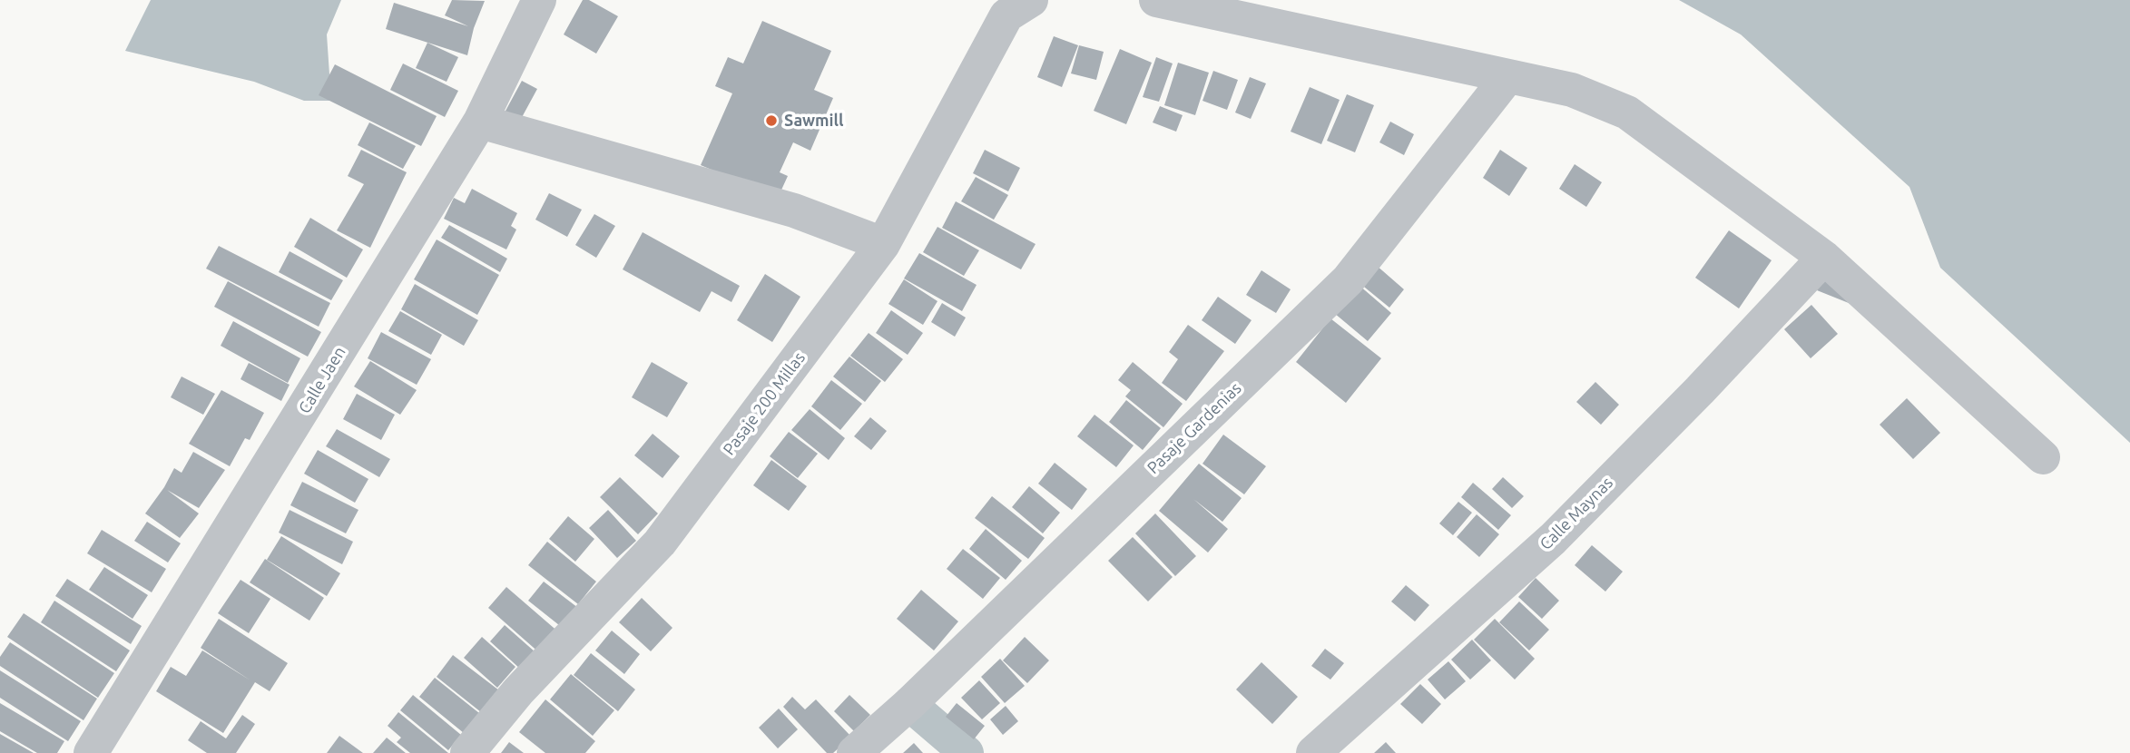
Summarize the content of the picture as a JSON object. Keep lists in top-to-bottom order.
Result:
{
  "streets": {
    "street": [
      "Calle Jaen",
      "Pasaje 200 Millas",
      "Pasaje Gardenias",
      "Calle Maynas"
    ]
  },
  "places": ["Sawmill"]
}
